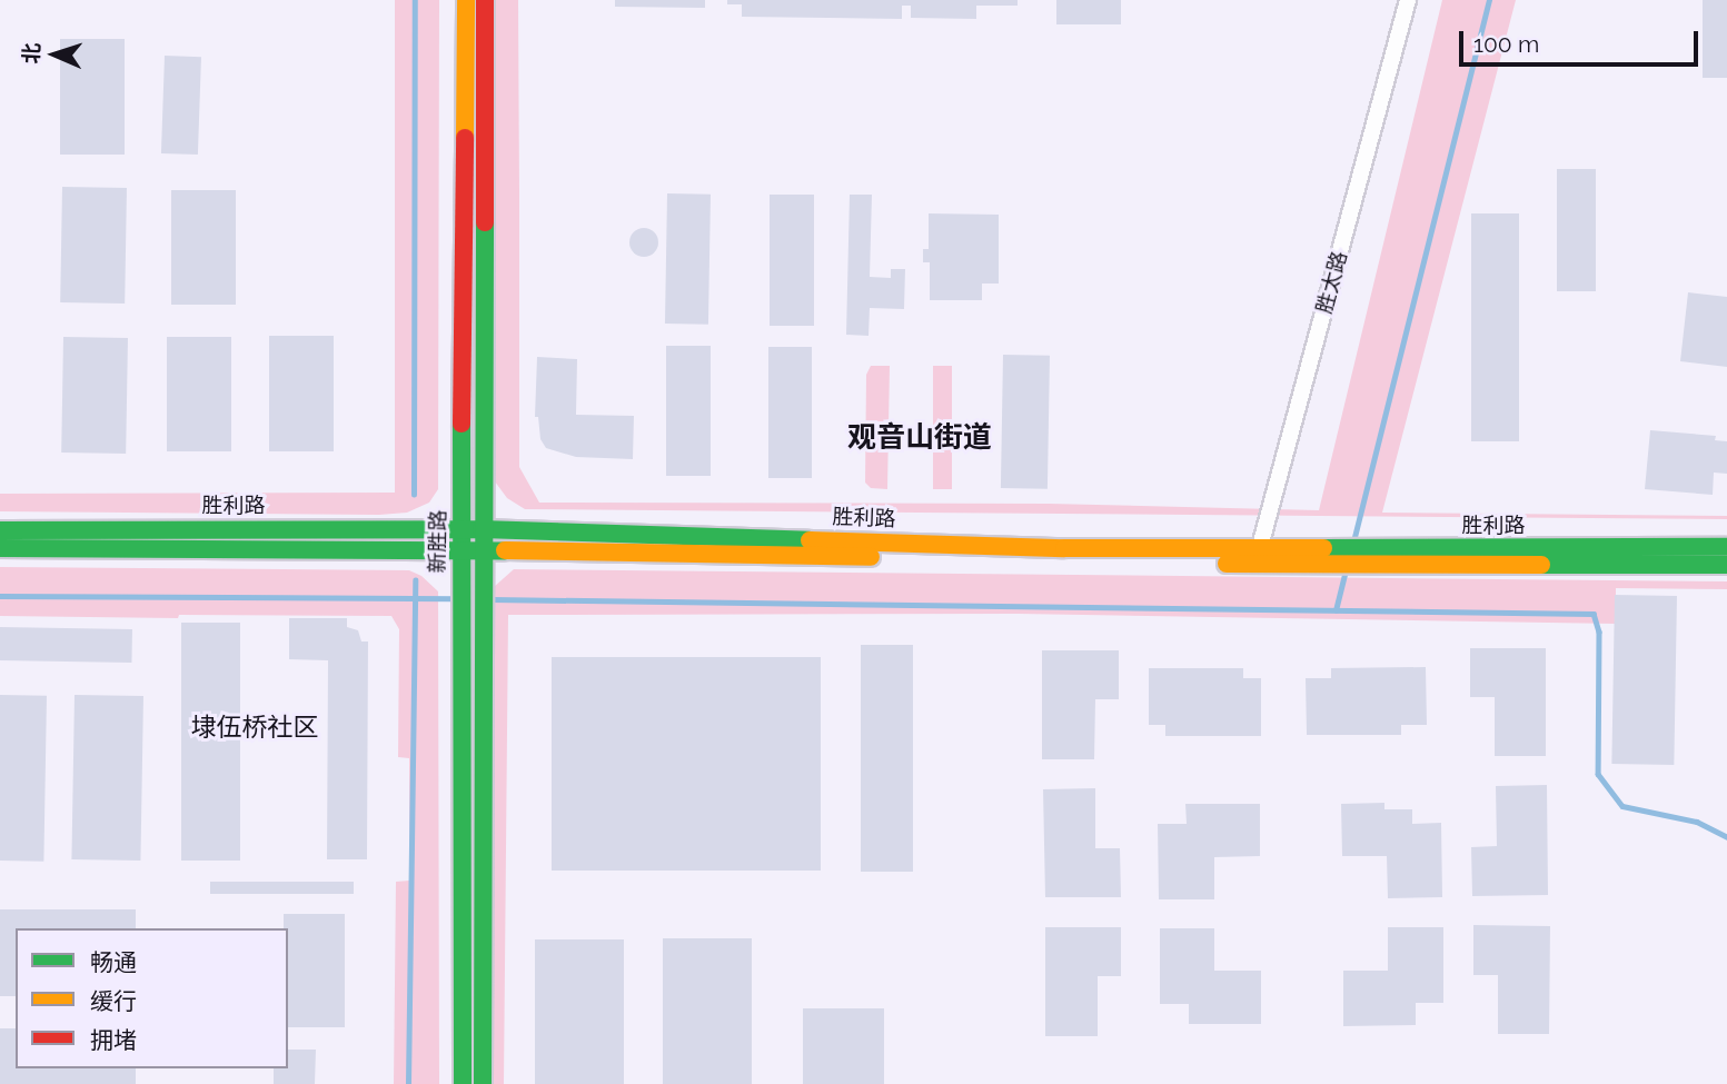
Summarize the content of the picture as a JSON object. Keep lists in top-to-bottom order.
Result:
{
  "streets": {
    "street": ["胜太路", "胜利路", "新胜路"]
  },
  "crossings": [
    ["胜太路", "胜利路"],
    ["胜利路", "新胜路"]
  ],
  "districts": ["观音山街道", "埭伍桥社区"],
  "legend": ["畅通", "缓行", "拥堵"],
  "scale_bar": "100 m",
  "north": "left"
}
